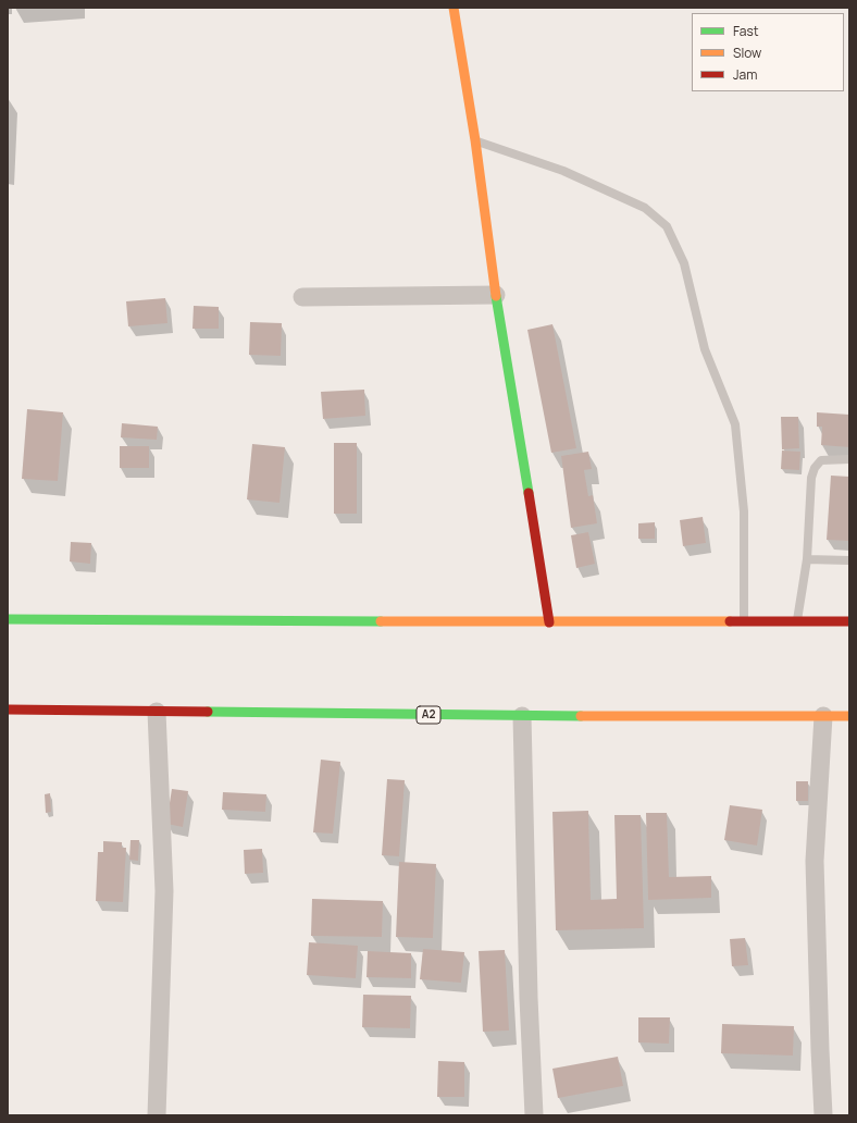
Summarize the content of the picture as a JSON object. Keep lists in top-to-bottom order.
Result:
{
  "streets": {
    "main road": ["A2"]
  },
  "legend": ["Fast", "Slow", "Jam"]
}
